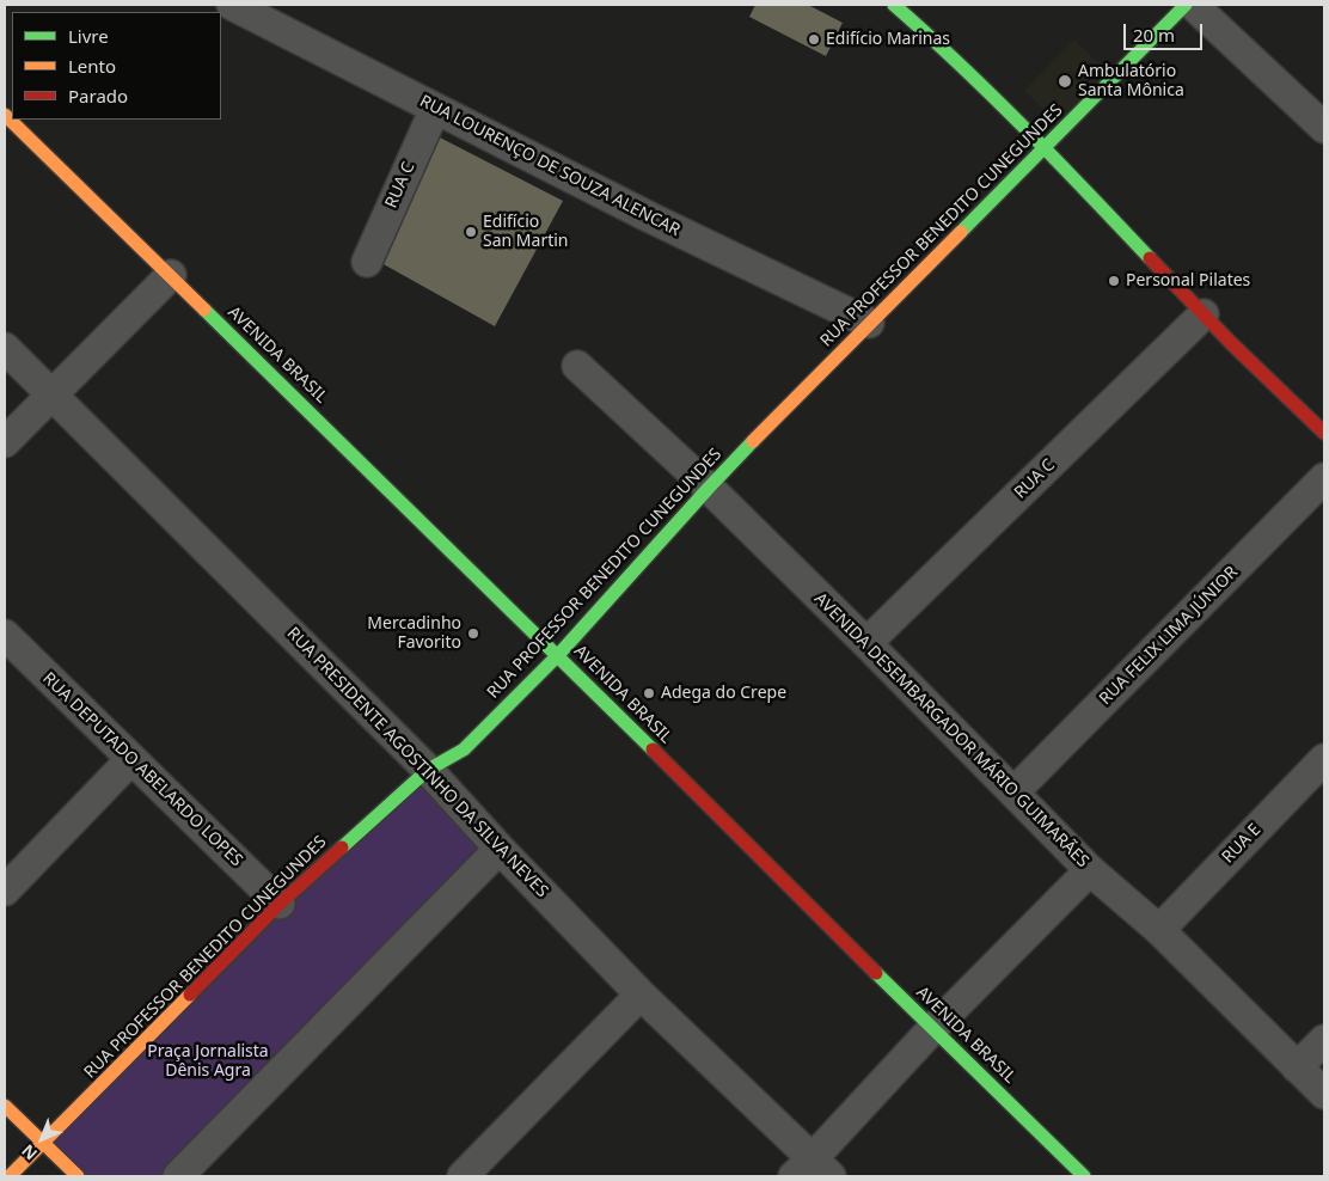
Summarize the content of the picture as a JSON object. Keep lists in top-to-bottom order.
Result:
{
  "streets": {
    "street": [
      "RUA LOURENÇO DE SOUZA ALENCAR",
      "RUA C",
      "RUA PROFESSOR BENEDITO CUNEGUNDES",
      "AVENIDA BRASIL",
      "RUA FELIX LIMA JÚNIOR",
      "AVENIDA DESEMBARGADOR MÁRIO GUIMARÃES",
      "RUA PRESIDENTE AGOSTINHO DA SILVA NEVES",
      "RUA DEPUTADO ABELARDO LOPES",
      "RUA E"
    ]
  },
  "crossings": [
    ["RUA LOURENÇO DE SOUZA ALENCAR", "RUA C"],
    ["RUA LOURENÇO DE SOUZA ALENCAR", "RUA PROFESSOR BENEDITO CUNEGUNDES"],
    ["RUA C", "AVENIDA DESEMBARGADOR MÁRIO GUIMARÃES"],
    ["RUA PROFESSOR BENEDITO CUNEGUNDES", "AVENIDA BRASIL"],
    ["RUA PROFESSOR BENEDITO CUNEGUNDES", "AVENIDA DESEMBARGADOR MÁRIO GUIMARÃES"],
    ["RUA PROFESSOR BENEDITO CUNEGUNDES", "RUA PRESIDENTE AGOSTINHO DA SILVA NEVES"],
    ["RUA PROFESSOR BENEDITO CUNEGUNDES", "RUA DEPUTADO ABELARDO LOPES"],
    ["RUA FELIX LIMA JÚNIOR", "AVENIDA DESEMBARGADOR MÁRIO GUIMARÃES"],
    ["AVENIDA DESEMBARGADOR MÁRIO GUIMARÃES", "RUA E"]
  ],
  "parks": ["Praça Jornalista Dênis Agra"],
  "places": [
    "Edifício Marinas",
    "Ambulatório Santa Mônica",
    "Edifício San Martin",
    "Personal Pilates",
    "Mercadinho Favorito",
    "Adega do Crepe"
  ],
  "legend": ["Livre", "Lento", "Parado"],
  "scale_bar": "20 m",
  "north": "bottom left"
}
